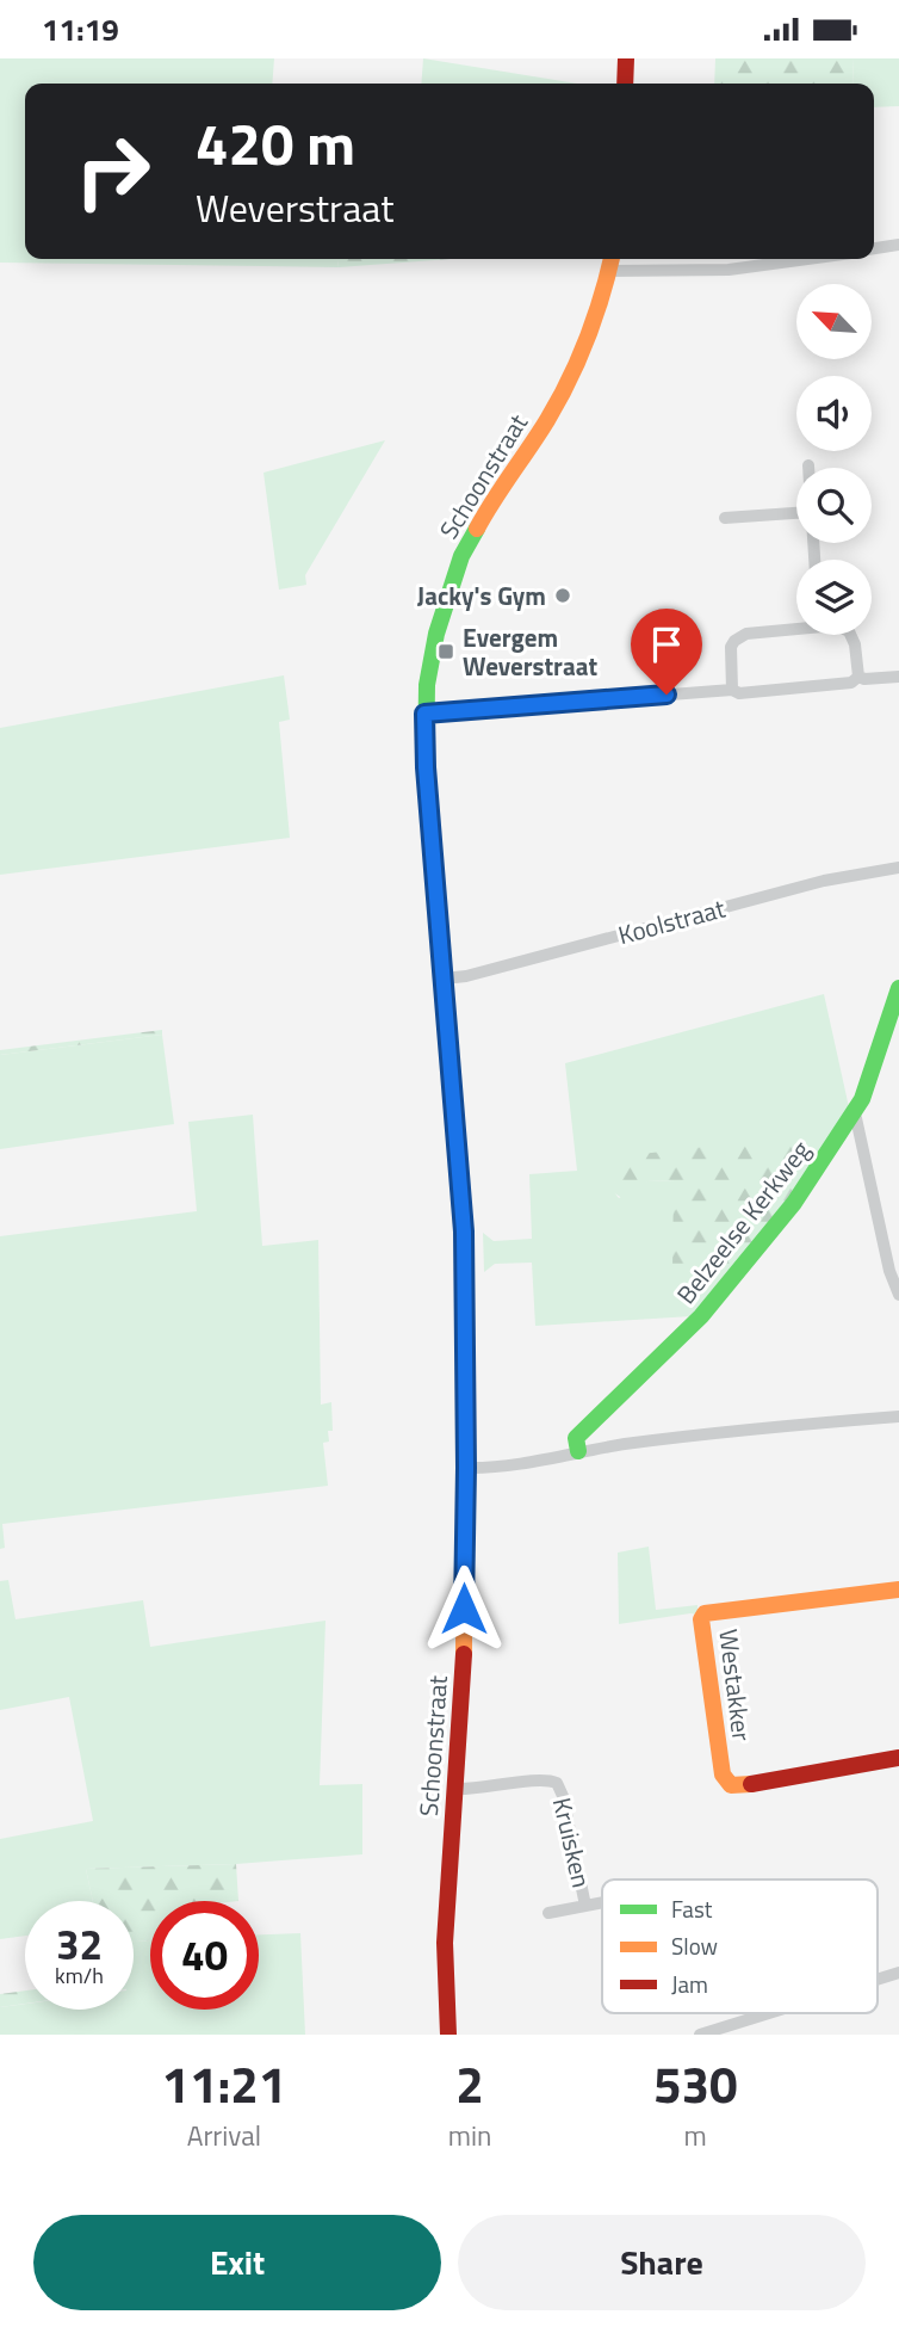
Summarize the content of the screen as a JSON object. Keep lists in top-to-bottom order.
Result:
{
  "streets": {
    "street": [
      "Schoonstraat",
      "Koolstraat",
      "Belzeelse Kerkweg",
      "Westakker",
      "Kruisken"
    ]
  },
  "crossings": [
    ["Schoonstraat", "Koolstraat"],
    ["Schoonstraat", "Kruisken"]
  ],
  "places": {
    "other": ["Jacky's Gym"],
    "transit": ["Evergem Weverstraat"]
  },
  "legend": ["Fast", "Slow", "Jam"],
  "north": "top left",
  "page": {
    "status": "11:19",
    "turn": ["420 m", "Weverstraat"],
    "speed": "32 km/h",
    "limit": "40",
    "eta": [
      "11:21",
      "Arrival",
      "2",
      "min",
      "530",
      "m"
    ],
    "buttons": ["Exit", "Share"]
  }
}
